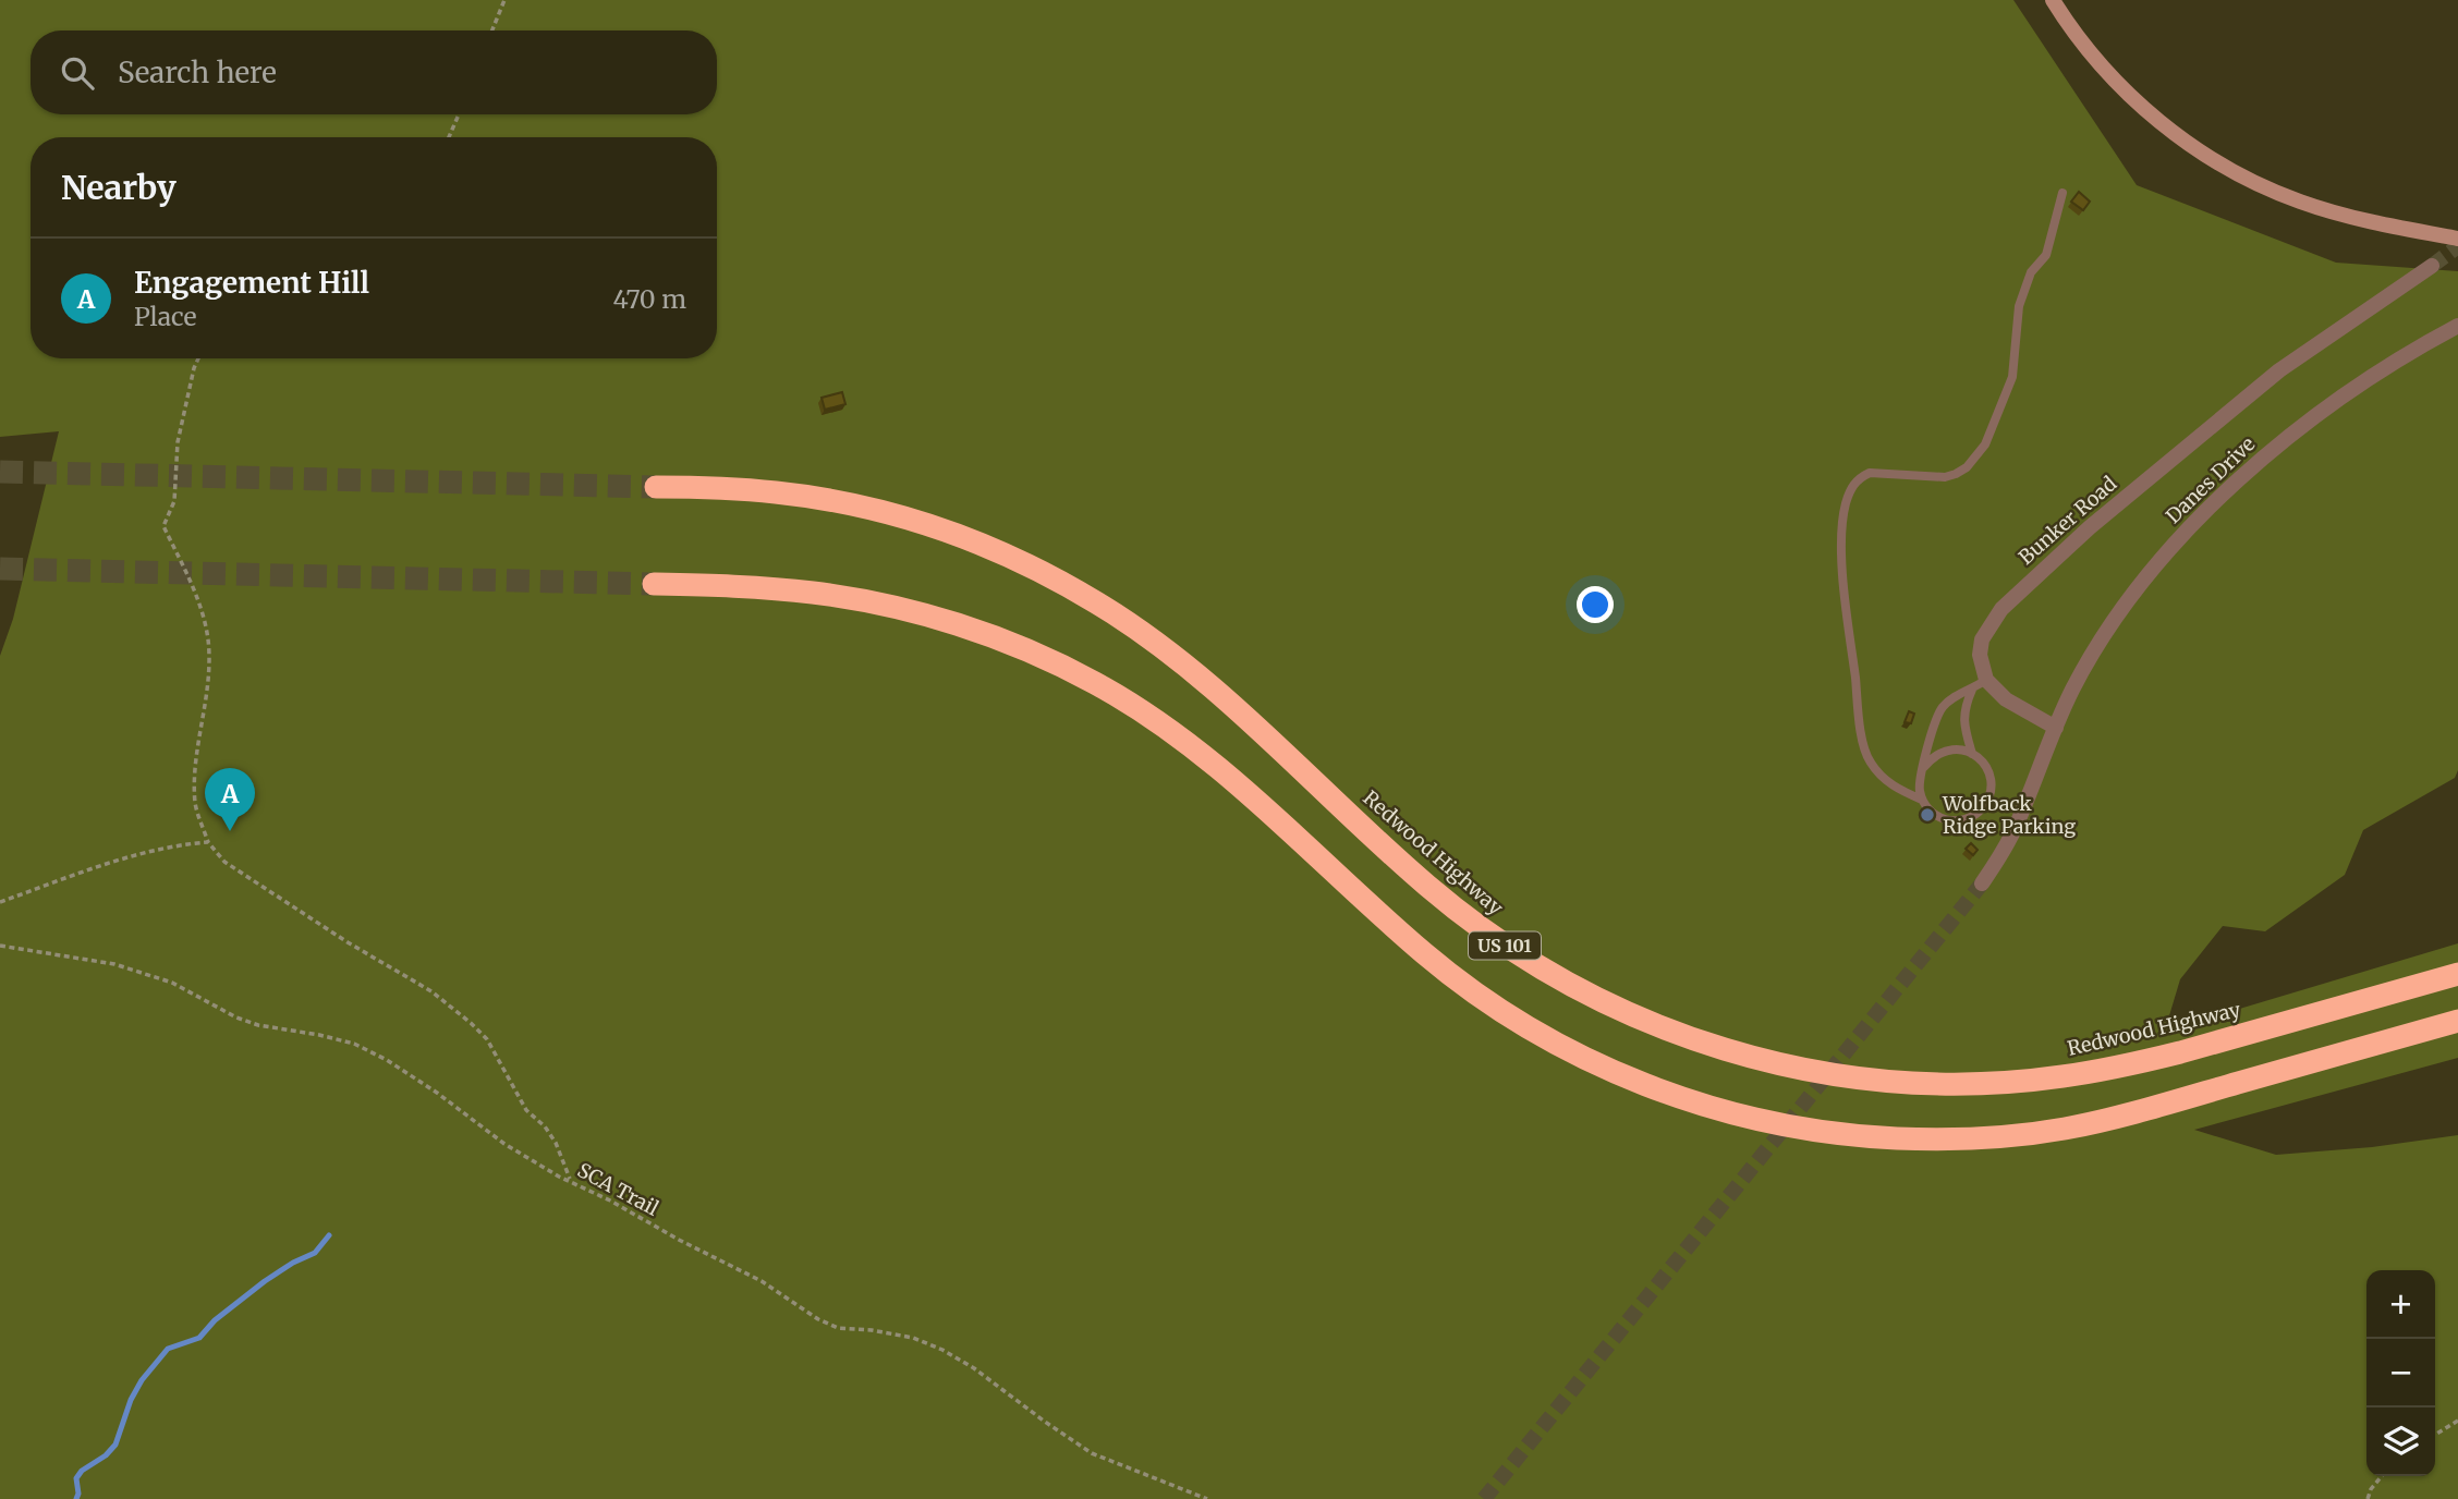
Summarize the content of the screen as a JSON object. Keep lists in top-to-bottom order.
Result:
{
  "streets": {
    "highway": ["Redwood Highway", "US 101"],
    "street": ["Danes Drive", "Bunker Road"],
    "path": ["SCA Trail"]
  },
  "places": ["Wolfback Ridge Parking"],
  "page": {
    "search": "Search here",
    "heading": "Nearby",
    "list": [
      {
        "mark": "A",
        "name": "Engagement Hill",
        "note": "Place",
        "value": "470 m"
      }
    ],
    "pins": "A",
    "map_buttons": ["+", "−"]
  }
}
